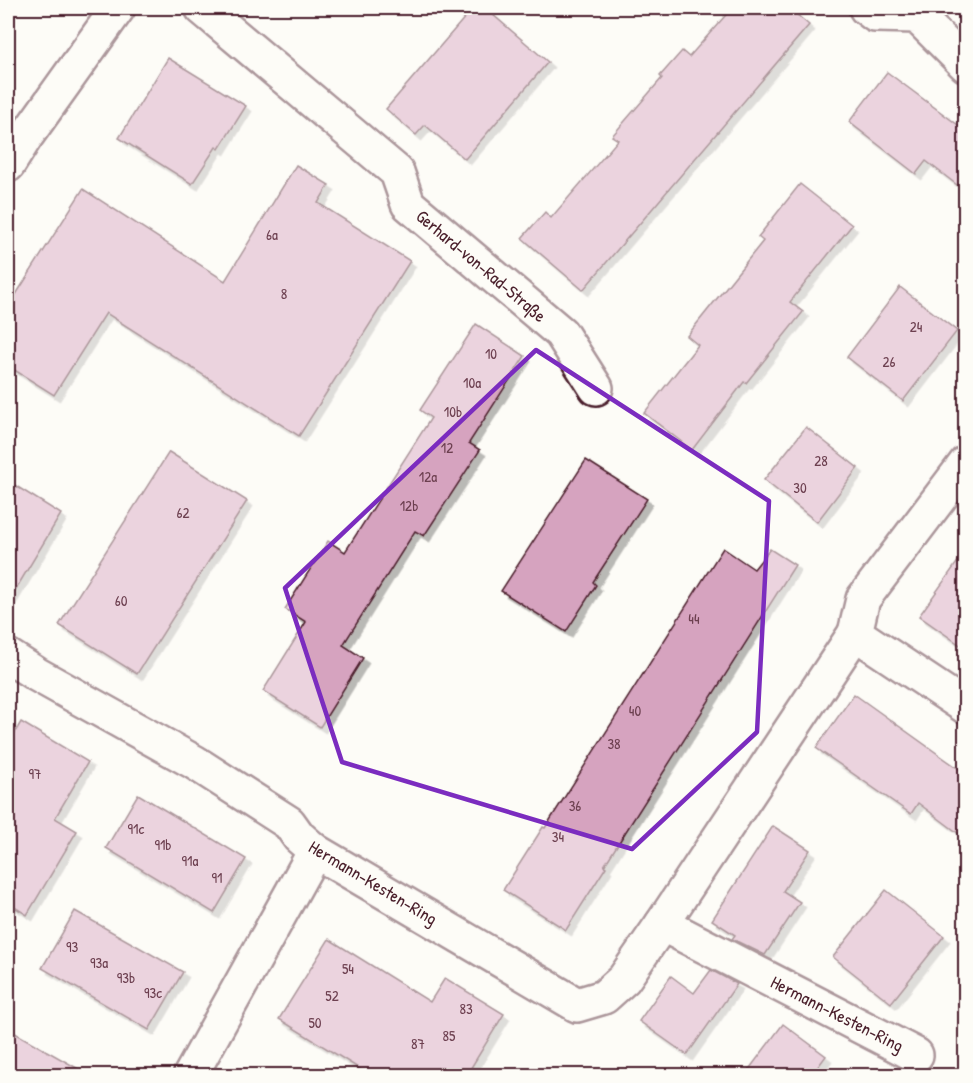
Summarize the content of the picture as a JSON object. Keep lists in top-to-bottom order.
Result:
{
  "streets": {
    "street": ["Gerhard-von-Rad-Straße", "Hermann-Kesten-Ring"]
  },
  "house_numbers": [
    "6a",
    "8",
    "24",
    "10",
    "26",
    "10a",
    "10b",
    "12",
    "28",
    "12a",
    "30",
    "12b",
    "62",
    "60",
    "44",
    "40",
    "38",
    "97",
    "36",
    "91c",
    "34",
    "91b",
    "91a",
    "91",
    "93",
    "93a",
    "54",
    "93b",
    "93c",
    "52",
    "83",
    "50",
    "85",
    "87"
  ]
}
